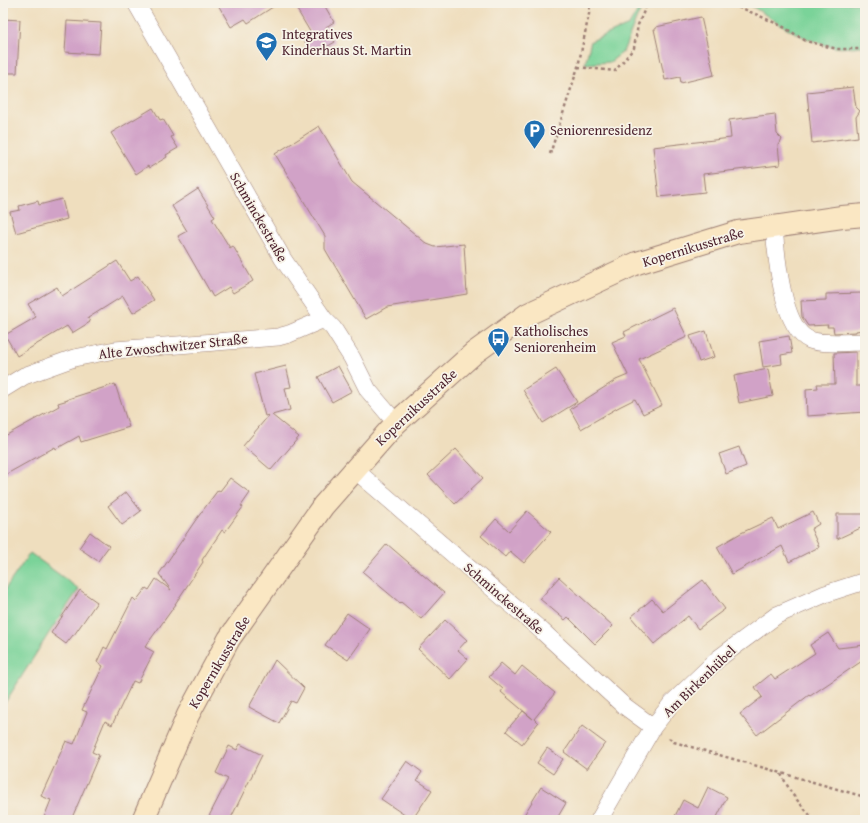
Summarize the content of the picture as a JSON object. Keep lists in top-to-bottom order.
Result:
{
  "streets": {
    "street": [
      "Schminckestraße",
      "Kopernikusstraße",
      "Alte Zwoschwitzer Straße",
      "Am Birkenhübel"
    ]
  },
  "crossings": [
    ["Schminckestraße", "Kopernikusstraße"],
    ["Schminckestraße", "Alte Zwoschwitzer Straße"],
    ["Schminckestraße", "Am Birkenhübel"]
  ],
  "places": {
    "school or university": ["Integratives Kinderhaus St. Martin"],
    "parking": ["Seniorenresidenz"],
    "bus stop": ["Katholisches Seniorenheim"]
  }
}
